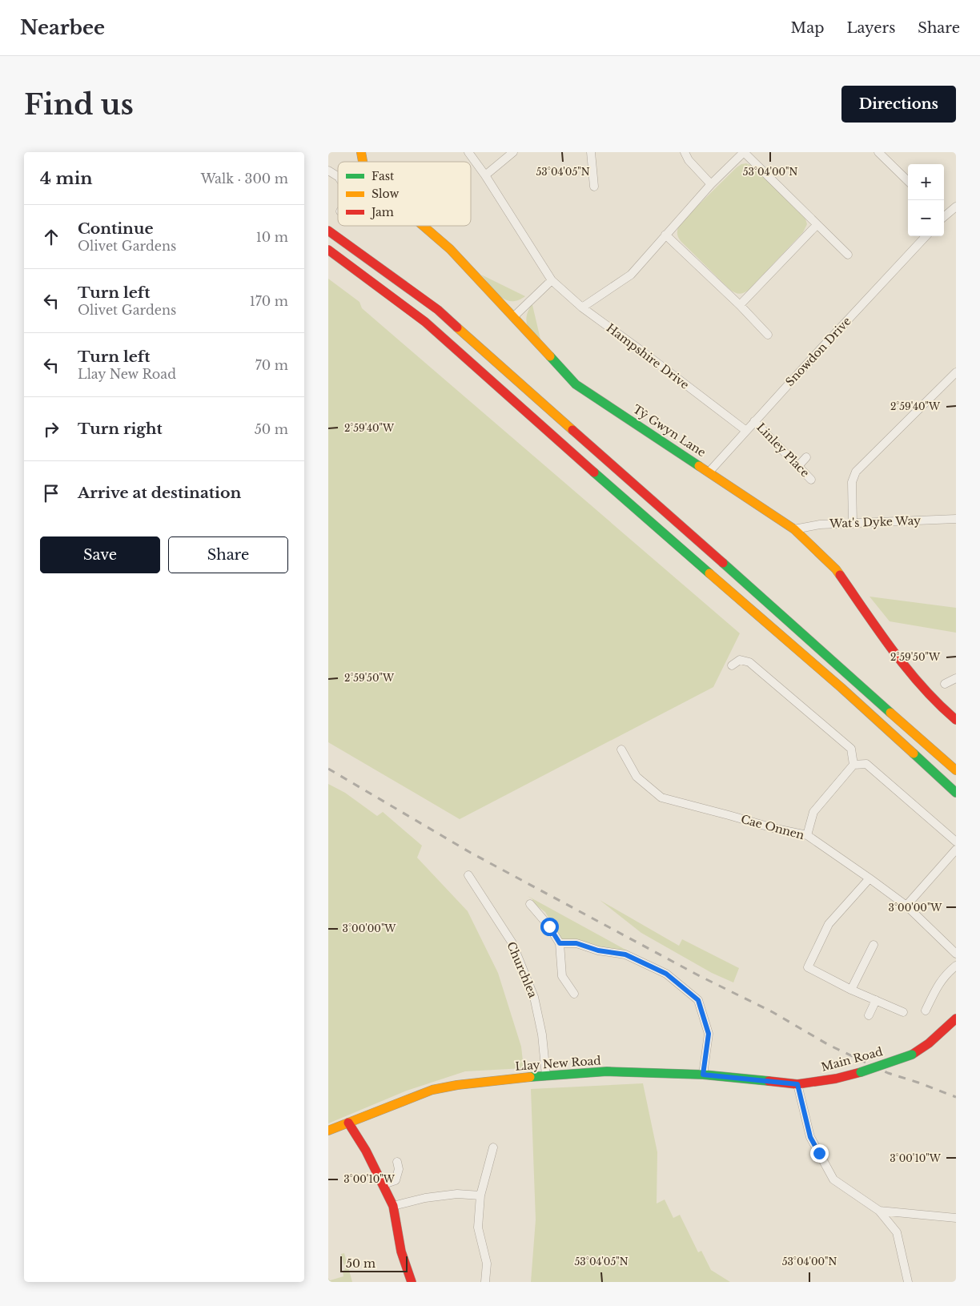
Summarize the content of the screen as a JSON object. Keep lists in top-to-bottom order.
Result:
{
  "streets": {
    "main road": ["Tŷ Gwyn Lane", "Main Road", "Llay New Road"],
    "street": [
      "Snowdon Drive",
      "Hampshire Drive",
      "Linley Place",
      "Wat's Dyke Way",
      "Cae Onnen",
      "Churchlea"
    ]
  },
  "crossings": [
    ["Snowdon Drive", "Hampshire Drive"],
    ["Snowdon Drive", "Tŷ Gwyn Lane"],
    ["Snowdon Drive", "Linley Place"],
    ["Tŷ Gwyn Lane", "Wat's Dyke Way"],
    ["Churchlea", "Llay New Road"],
    ["Main Road", "Llay New Road"]
  ],
  "legend": ["Fast", "Slow", "Jam"],
  "scale_bar": "50 m",
  "page": {
    "header": "Nearbee",
    "nav": ["Map", "Layers", "Share"],
    "buttons": [
      "Directions",
      ["Save", "Share"]
    ],
    "title": "Find us",
    "heading": ["4 min", "Walk · 300 m"],
    "map_buttons": ["+", "−"],
    "list": [
      ["Continue", "Olivet Gardens", "10 m"],
      ["Turn left", "Olivet Gardens", "170 m"],
      ["Turn left", "Llay New Road", "70 m"],
      ["Turn right", "50 m"],
      "Arrive at destination"
    ],
    "scale": "50 m"
  },
  "coordinates": [
    "53°04'05\"N",
    "53°04'00\"N",
    "2°59'40\"W",
    "2°59'50\"W",
    "3°00'00\"W",
    "3°00'10\"W"
  ]
}
